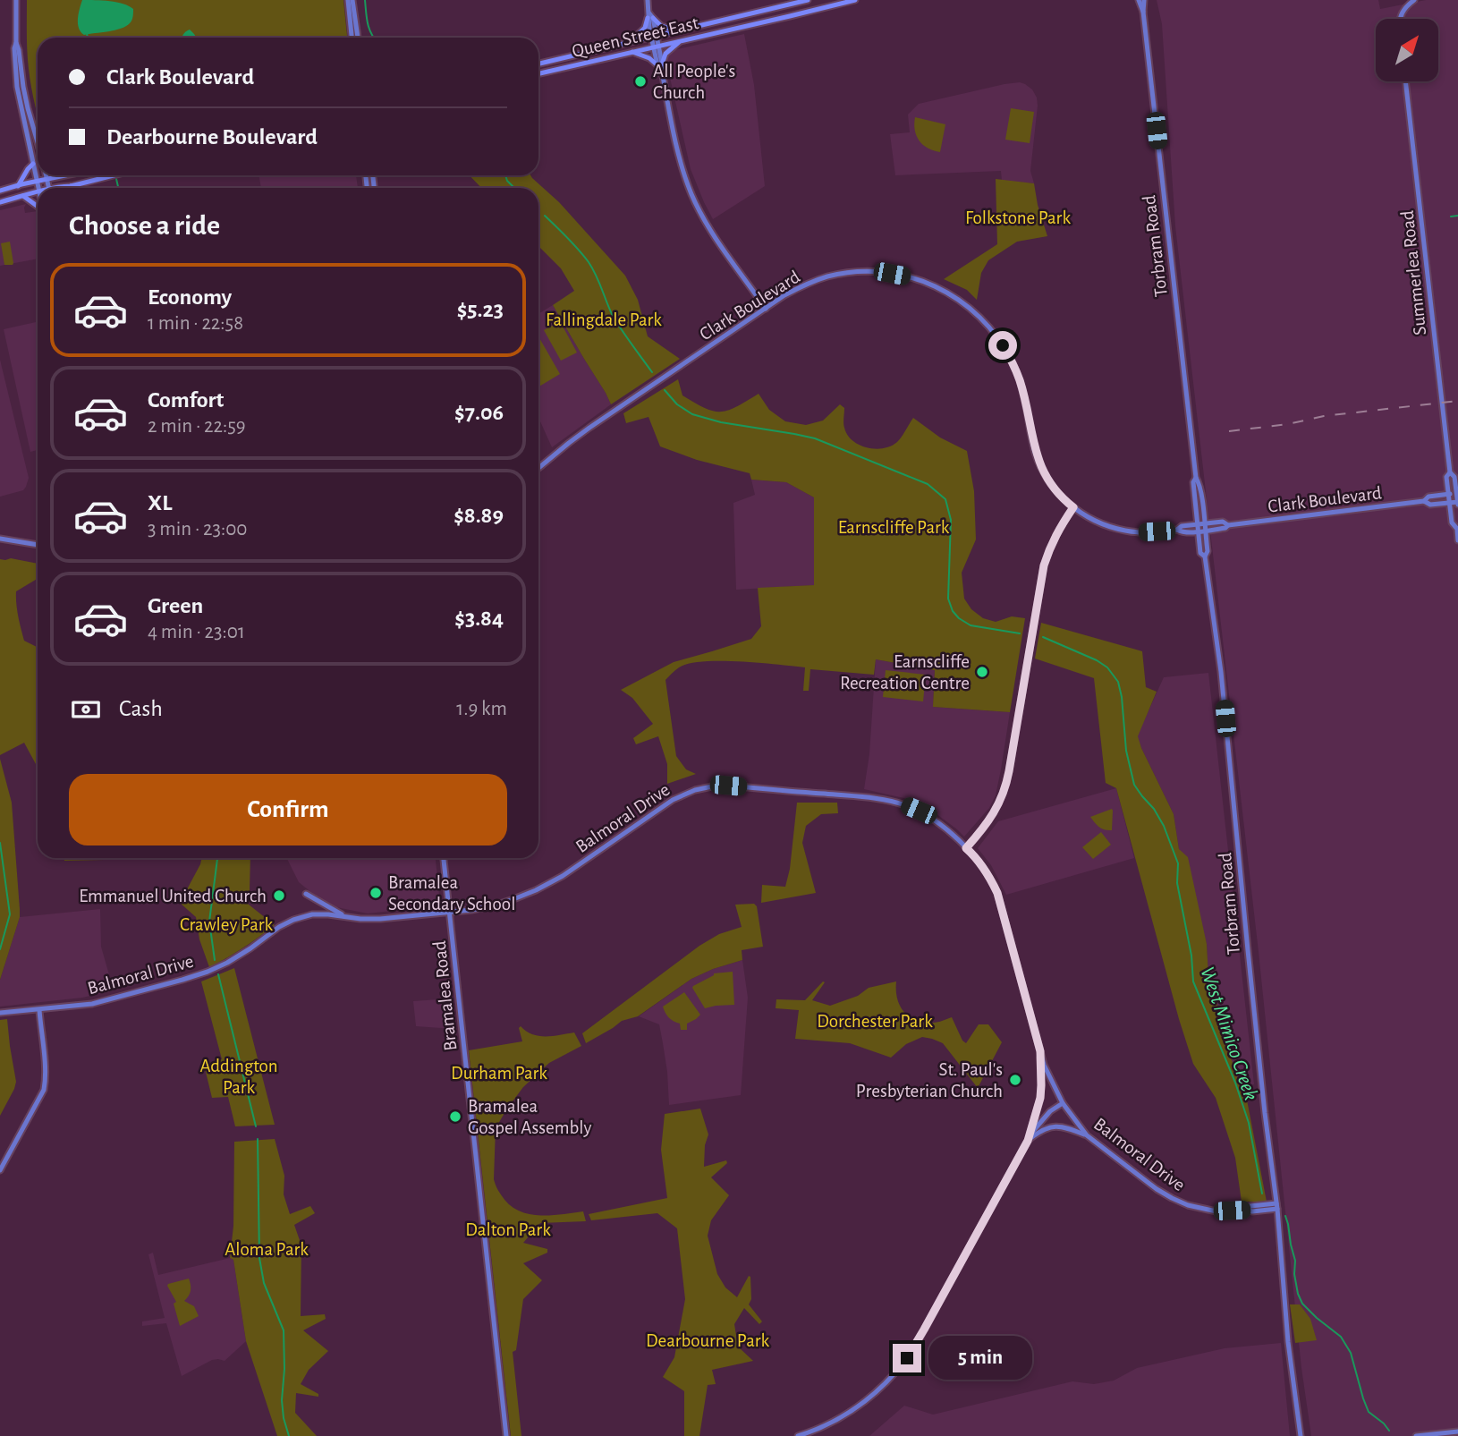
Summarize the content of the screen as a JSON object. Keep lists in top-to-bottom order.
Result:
{
  "streets": {
    "main road": ["Queen Street East"],
    "street": [
      "Torbram Road",
      "Summerlea Road",
      "Clark Boulevard",
      "Balmoral Drive",
      "Bramalea Road"
    ]
  },
  "crossings": [
    ["Torbram Road", "Clark Boulevard"],
    ["Torbram Road", "Balmoral Drive"],
    ["Summerlea Road", "Clark Boulevard"],
    ["Balmoral Drive", "Bramalea Road"]
  ],
  "water": ["West Mimico Creek"],
  "parks": [
    "Folkstone Park",
    "Fallingdale Park",
    "Earnscliffe Park",
    "Crawley Park",
    "Dorchester Park",
    "Addington Park",
    "Durham Park",
    "Dalton Park",
    "Aloma Park",
    "Dearbourne Park"
  ],
  "places": [
    "All People's Church",
    "Earnscliffe Recreation Centre",
    "Bramalea Secondary School",
    "Emmanuel United Church",
    "St. Paul's Presbyterian Church",
    "Bramalea Gospel Assembly"
  ],
  "north": "top right",
  "page": {
    "banner": ["Clark Boulevard", "Dearbourne Boulevard"],
    "heading": "Choose a ride",
    "list": [
      {
        "name": "Economy",
        "note": "1 min · 22:58",
        "value": "$5.23"
      },
      {
        "name": "Comfort",
        "note": "2 min · 22:59",
        "value": "$7.06"
      },
      {
        "name": "XL",
        "note": "3 min · 23:00",
        "value": "$8.89"
      },
      {
        "name": "Green",
        "note": "4 min · 23:01",
        "value": "$3.84"
      }
    ],
    "pay": ["Cash", "1.9 km"],
    "buttons": "Confirm",
    "bubble": "5 min"
  }
}
